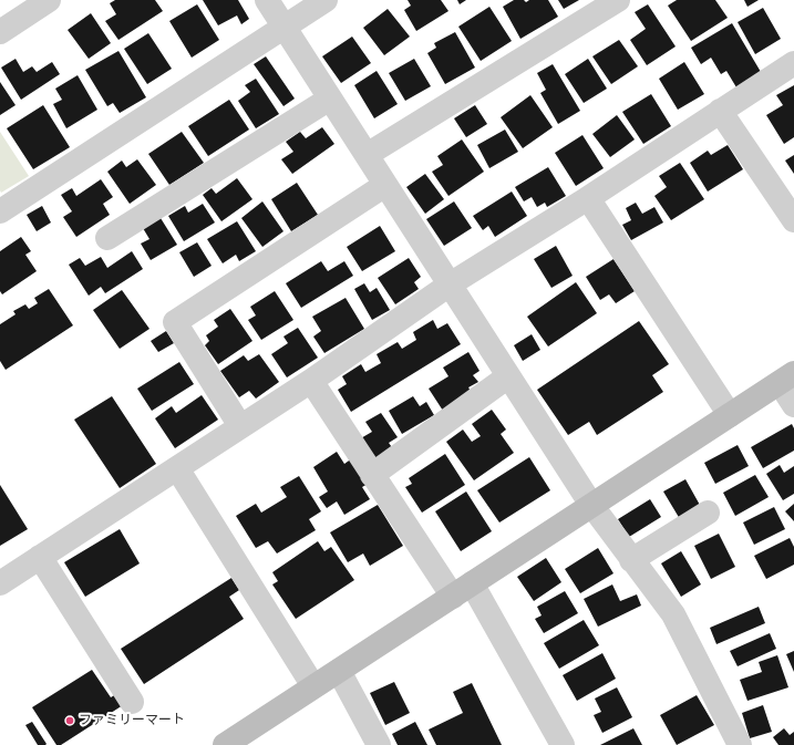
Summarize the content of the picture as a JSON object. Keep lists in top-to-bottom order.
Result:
{
  "places": ["ファミリーマート"]
}
